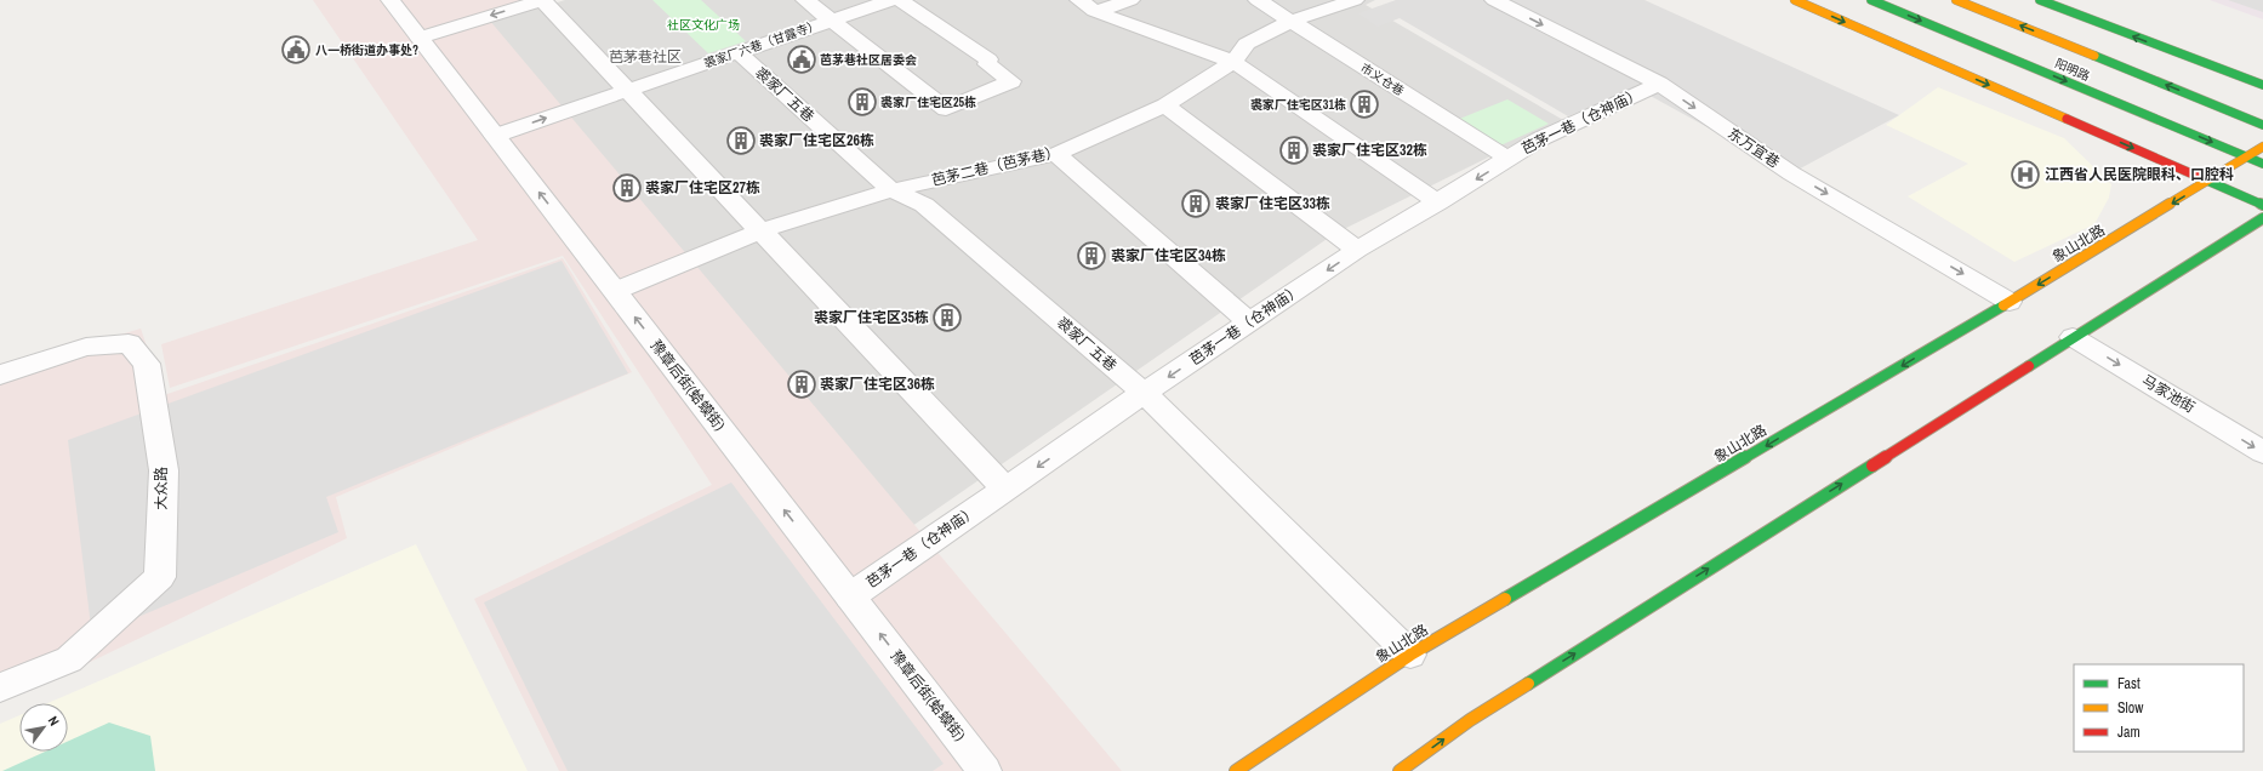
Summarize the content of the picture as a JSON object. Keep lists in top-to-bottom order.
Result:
{
  "streets": {
    "main road": ["阳明路", "象山北路"],
    "street": [
      "裘家厂六巷（甘露寺）",
      "市义仓巷",
      "裘家厂五巷",
      "芭茅一巷（仓神庙）",
      "东万宜巷",
      "芭茅二巷（芭茅巷）",
      "豫章后街(蛤蟆街)",
      "马家池街",
      "大众路"
    ]
  },
  "crossings": [
    ["裘家厂六巷（甘露寺）", "豫章后街(蛤蟆街)"],
    ["阳明路", "象山北路"],
    ["市义仓巷", "芭茅一巷（仓神庙）"],
    ["市义仓巷", "芭茅二巷（芭茅巷）"],
    ["裘家厂五巷", "芭茅一巷（仓神庙）"],
    ["裘家厂五巷", "芭茅二巷（芭茅巷）"],
    ["裘家厂五巷", "象山北路"],
    ["芭茅一巷（仓神庙）", "东万宜巷"],
    ["芭茅一巷（仓神庙）", "豫章后街(蛤蟆街)"],
    ["东万宜巷", "象山北路"],
    ["芭茅二巷（芭茅巷）", "豫章后街(蛤蟆街)"]
  ],
  "one_way": ["芭茅一巷（仓神庙）", "东万宜巷", "马家池街"],
  "districts": ["芭茅巷社区"],
  "parks": ["社区文化广场"],
  "places": {
    "public building": ["八一桥街道办事处?", "芭茅巷社区居委会"],
    "building": [
      "裘家厂住宅区25栋",
      "裘家厂住宅区31栋",
      "裘家厂住宅区26栋",
      "裘家厂住宅区32栋",
      "裘家厂住宅区27栋",
      "裘家厂住宅区33栋",
      "裘家厂住宅区34栋",
      "裘家厂住宅区35栋",
      "裘家厂住宅区36栋"
    ],
    "hospital": ["江西省人民医院眼科、口腔科"]
  },
  "legend": ["Fast", "Slow", "Jam"],
  "north": "top right"
}
